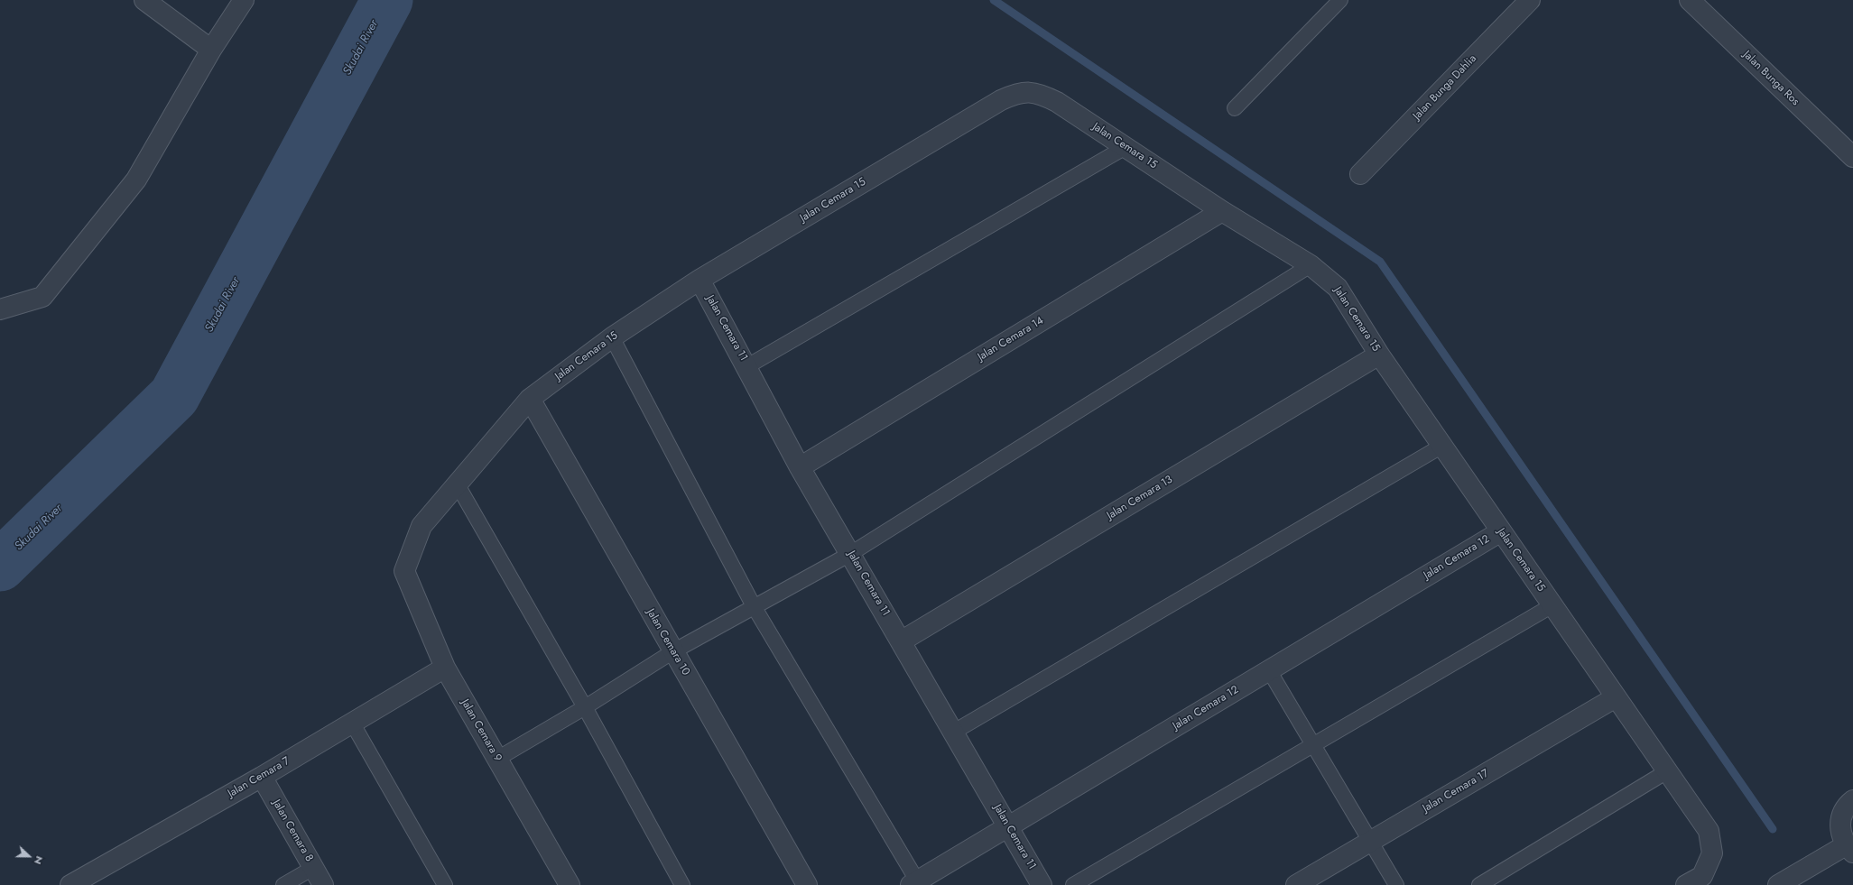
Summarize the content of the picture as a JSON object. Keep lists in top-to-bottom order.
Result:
{
  "streets": {
    "street": [
      "Jalan Bunga Ros",
      "Jalan Bunga Dahlia",
      "Jalan Cemara 15",
      "Jalan Cemara 11",
      "Jalan Cemara 14",
      "Jalan Cemara 13",
      "Jalan Cemara 12",
      "Jalan Cemara 10",
      "Jalan Cemara 9",
      "Jalan Cemara 7",
      "Jalan Cemara 17",
      "Jalan Cemara 8"
    ]
  },
  "crossings": [
    ["Jalan Cemara 15", "Jalan Cemara 11"],
    ["Jalan Cemara 15", "Jalan Cemara 14"],
    ["Jalan Cemara 15", "Jalan Cemara 13"],
    ["Jalan Cemara 15", "Jalan Cemara 12"],
    ["Jalan Cemara 15", "Jalan Cemara 10"],
    ["Jalan Cemara 15", "Jalan Cemara 9"],
    ["Jalan Cemara 15", "Jalan Cemara 17"],
    ["Jalan Cemara 11", "Jalan Cemara 14"],
    ["Jalan Cemara 11", "Jalan Cemara 13"],
    ["Jalan Cemara 11", "Jalan Cemara 12"],
    ["Jalan Cemara 9", "Jalan Cemara 7"],
    ["Jalan Cemara 7", "Jalan Cemara 8"]
  ],
  "water": ["Skudai River"],
  "north": "right"
}
